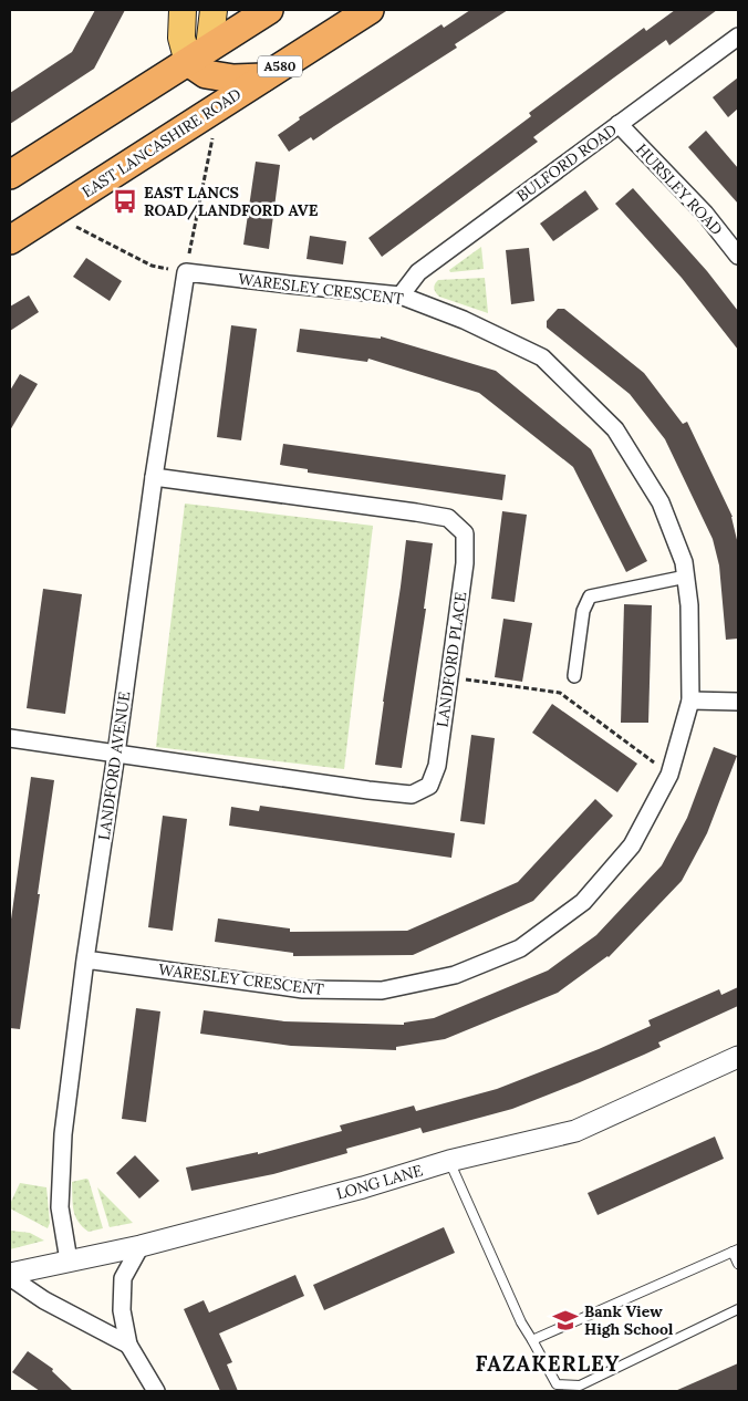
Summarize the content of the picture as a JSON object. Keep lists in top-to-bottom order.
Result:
{
  "streets": {
    "highway": ["A580", "EAST LANCASHIRE ROAD"],
    "street": [
      "BULFORD ROAD",
      "HURSLEY ROAD",
      "WARESLEY CRESCENT",
      "LANDFORD PLACE",
      "LANDFORD AVENUE",
      "LONG LANE"
    ]
  },
  "crossings": [
    ["BULFORD ROAD", "HURSLEY ROAD"],
    ["BULFORD ROAD", "WARESLEY CRESCENT"],
    ["WARESLEY CRESCENT", "LANDFORD AVENUE"],
    ["LANDFORD PLACE", "LANDFORD AVENUE"],
    ["LANDFORD AVENUE", "LONG LANE"]
  ],
  "districts": ["FAZAKERLEY"],
  "places": {
    "bus stop": ["EAST LANCS ROAD/LANDFORD AVE"],
    "school or university": ["Bank View High School"]
  }
}
